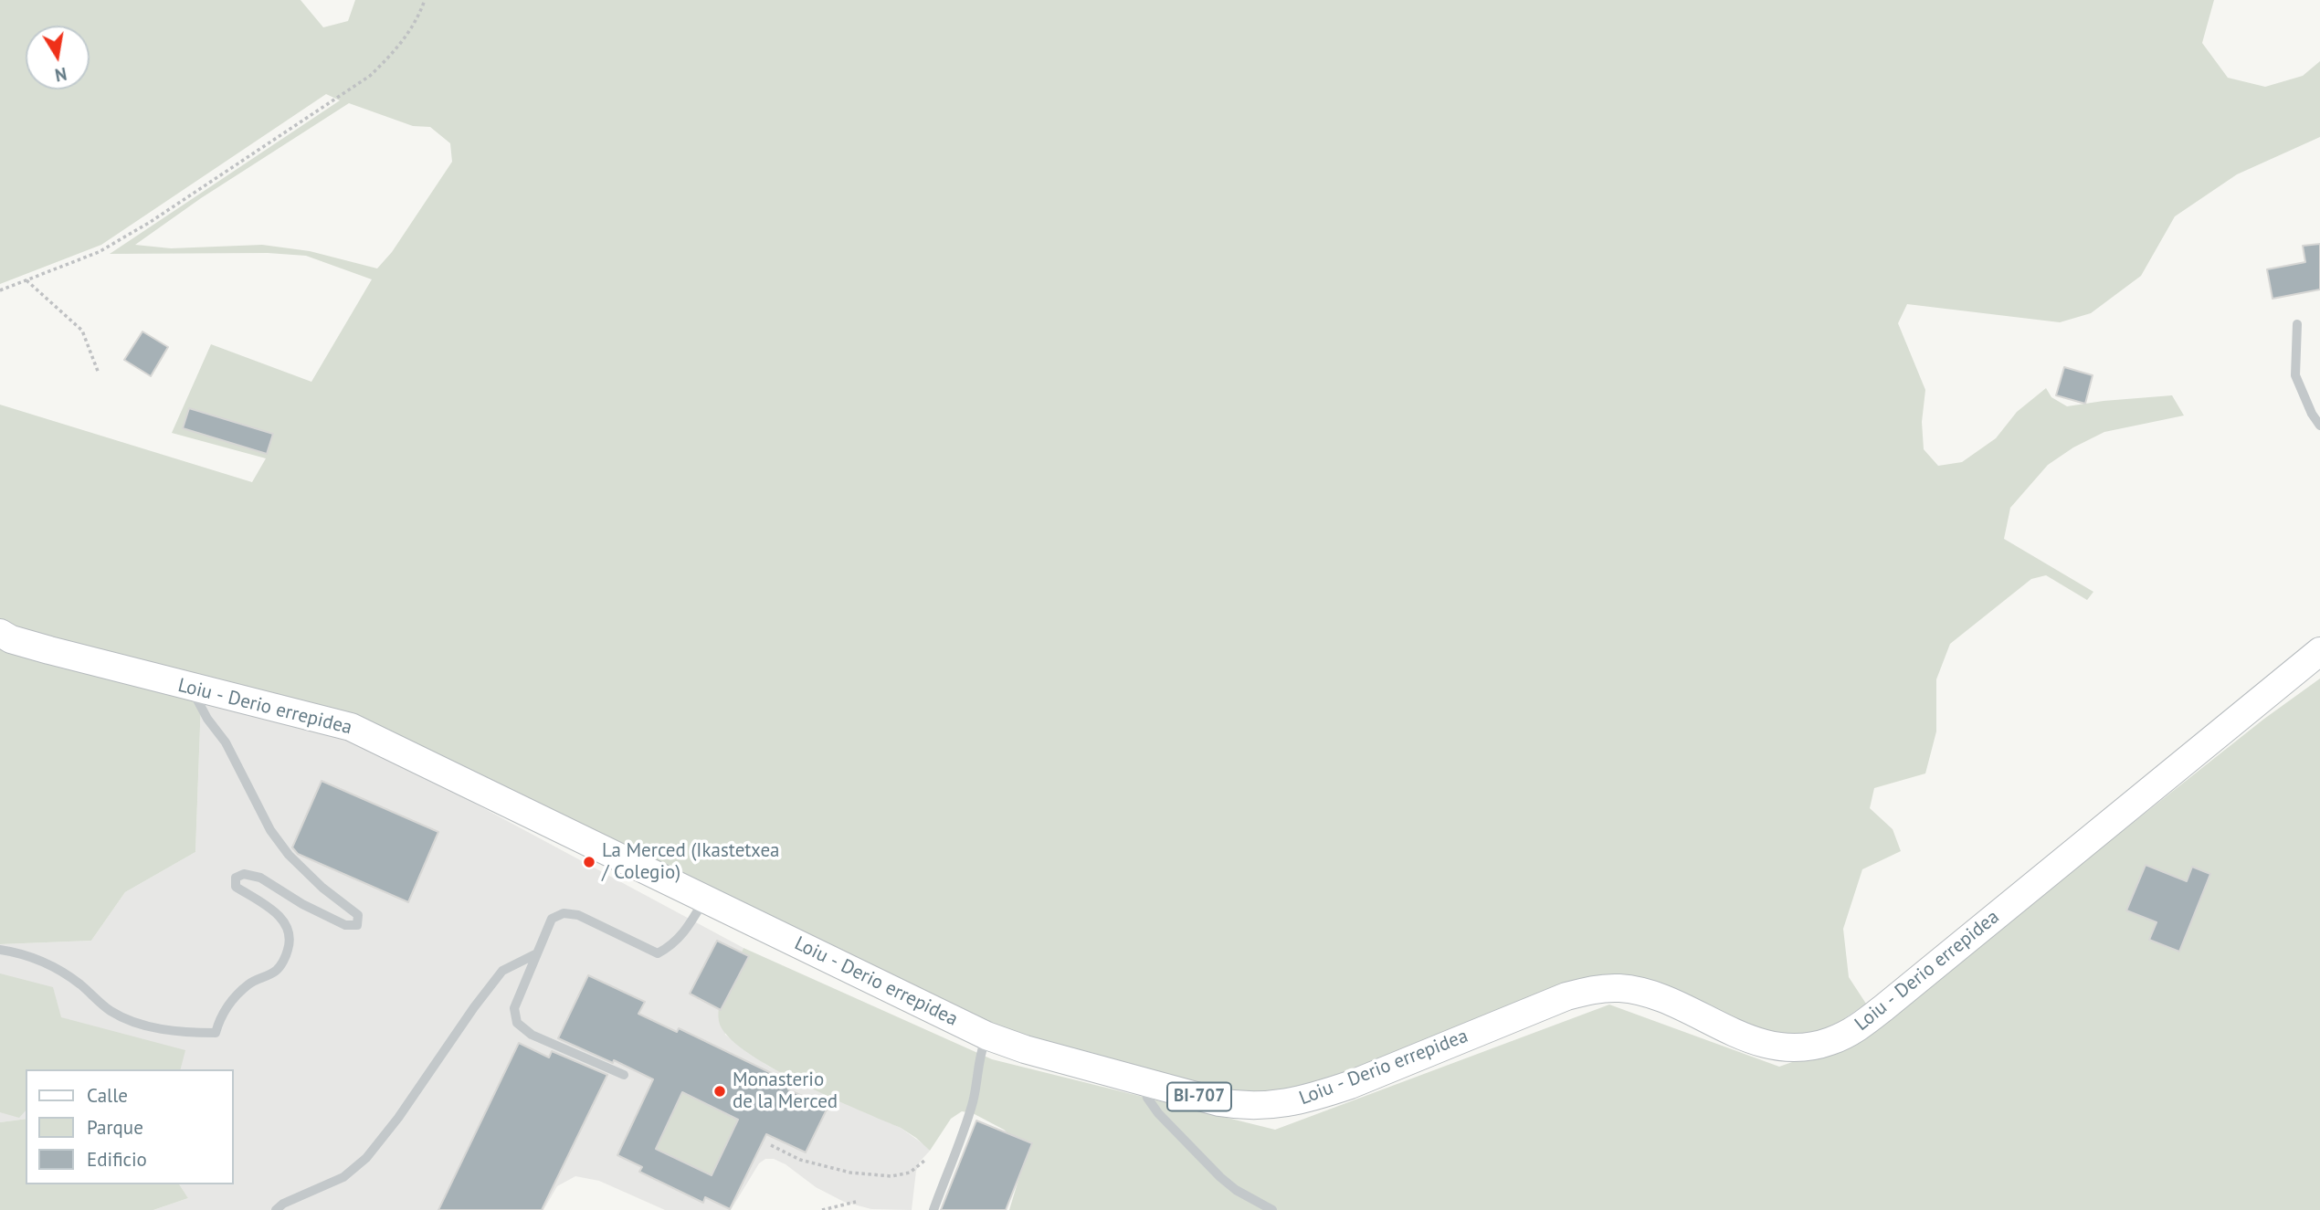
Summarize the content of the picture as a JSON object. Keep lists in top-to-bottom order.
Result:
{
  "streets": {
    "main road": ["Loiu - Derio errepidea", "BI-707"]
  },
  "places": ["La Merced (Ikastetxea / Colegio)", "Monasterio de la Merced"],
  "legend": ["Calle", "Parque", "Edificio"],
  "north": "bottom"
}
